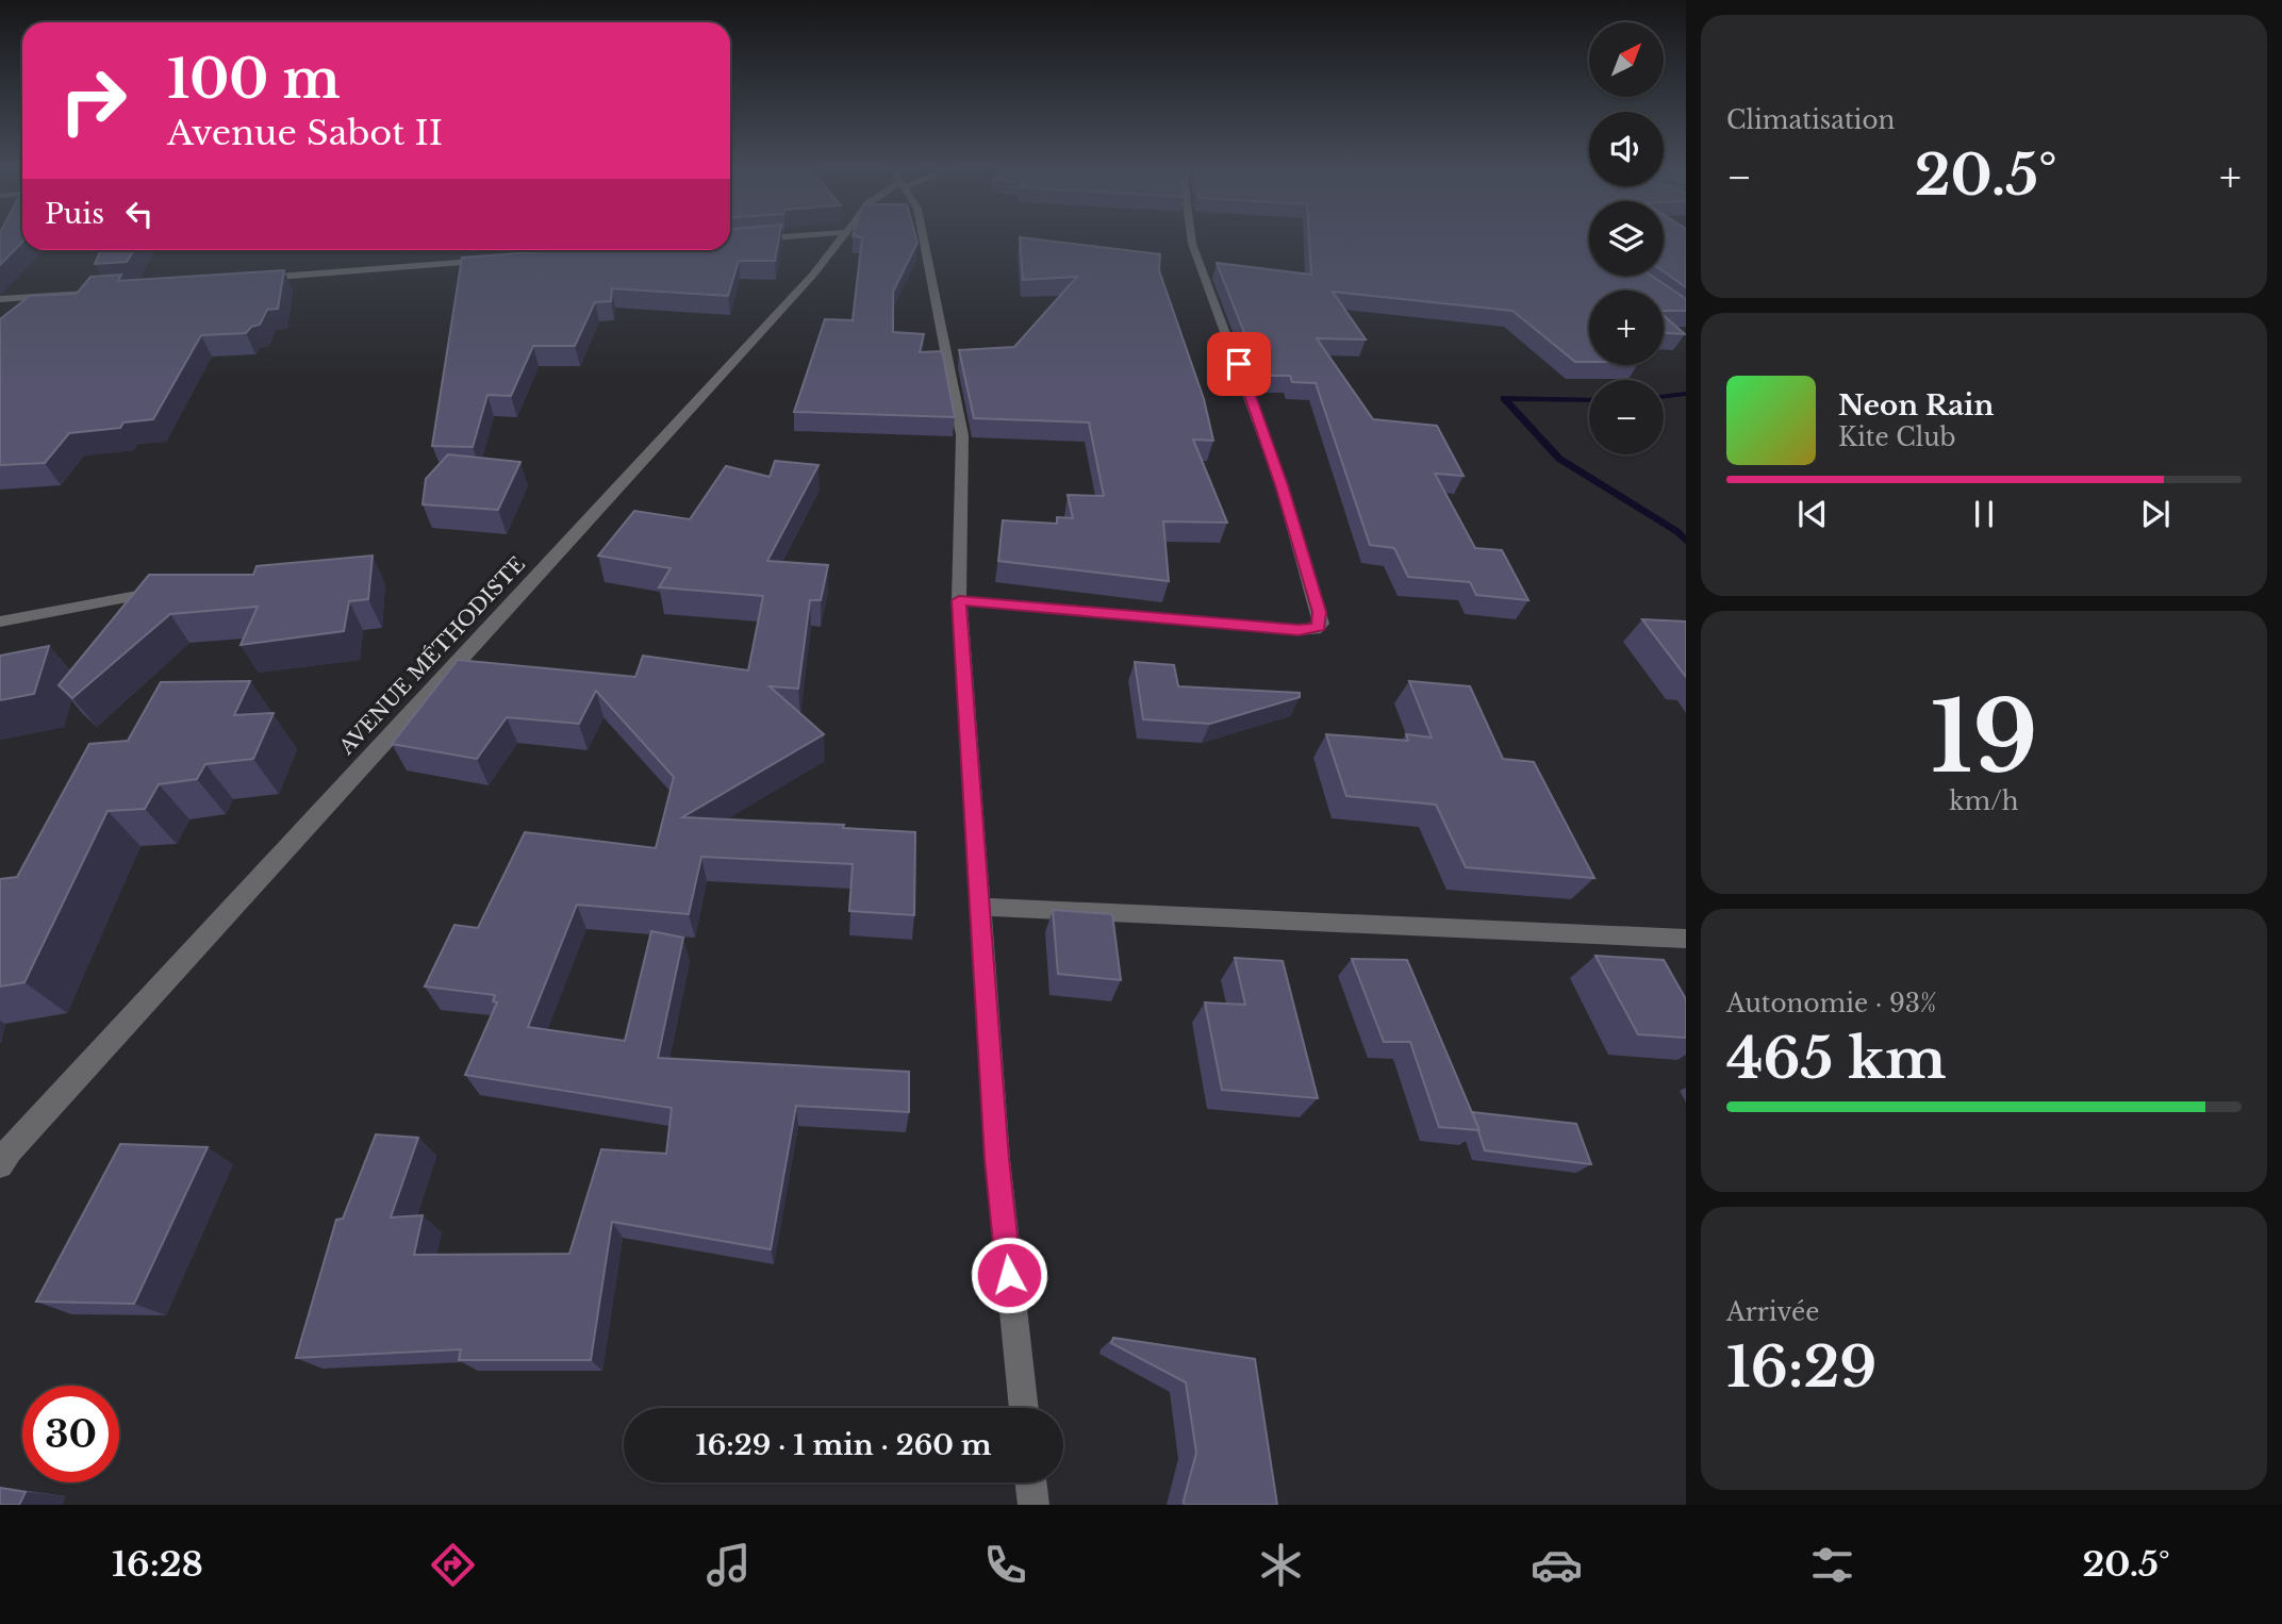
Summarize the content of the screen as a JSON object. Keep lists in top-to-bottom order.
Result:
{
  "streets": {
    "street": ["AVENUE MÉTHODISTE"]
  },
  "north": "top right",
  "page": {
    "tile": [
      "Climatisation",
      ["19", "km/h"],
      ["Autonomie · 93%", "465 km"],
      ["Arrivée", "16:29"]
    ],
    "map_buttons": ["+", "−"],
    "turn": ["100 m", "Avenue Sabot II"],
    "heat": ["−", "20.5°", "+"],
    "then": "Puis",
    "song": ["Neon Rain", "Kite Club"],
    "limit": "30",
    "trip": "16:29 · 1 min · 260 m",
    "tabs": ["16:28", "20.5°"]
  }
}
